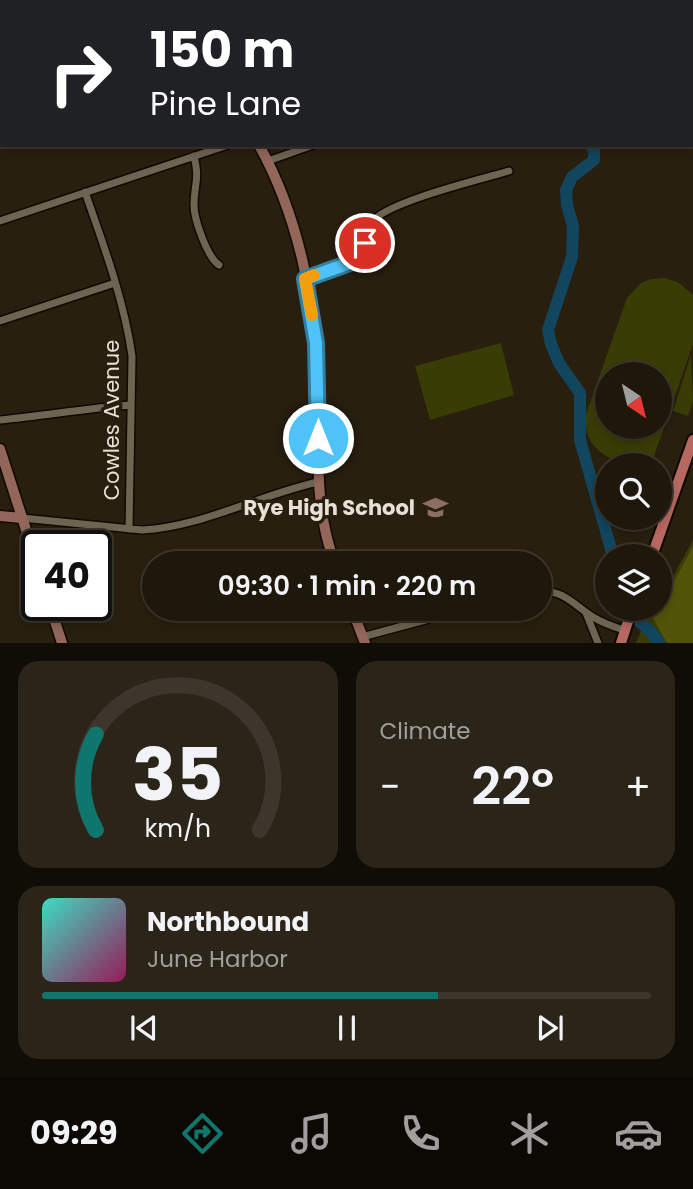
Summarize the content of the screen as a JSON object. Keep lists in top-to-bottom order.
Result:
{
  "streets": {
    "street": ["Cowles Avenue"]
  },
  "places": {
    "school or university": ["Rye High School"]
  },
  "north": "bottom right",
  "page": {
    "turn": ["150 m", "Pine Lane"],
    "limit": "40",
    "trip": "09:30 · 1 min · 220 m",
    "tile": "Climate",
    "heat": ["−", "22°", "+"],
    "song": ["Northbound", "June Harbor"],
    "tabs": "09:29",
    "gauge": ["35", "km/h"]
  }
}
